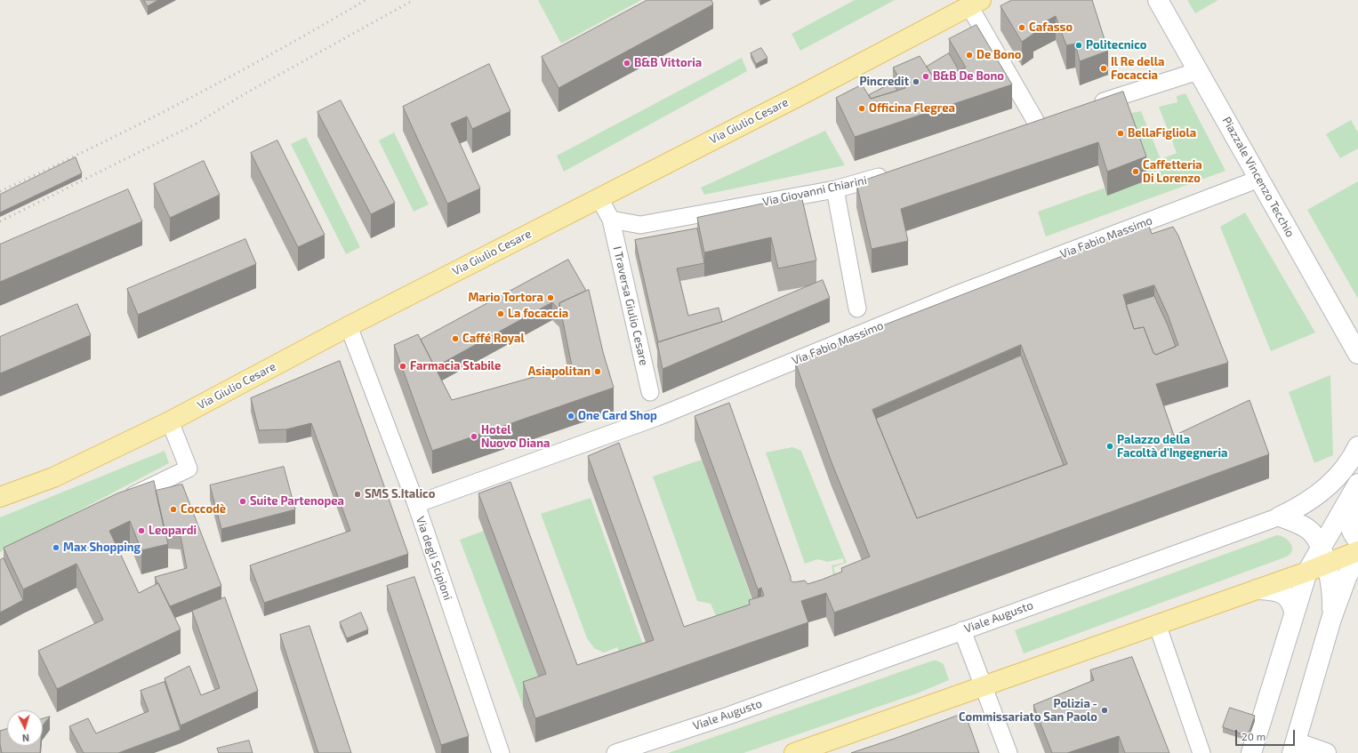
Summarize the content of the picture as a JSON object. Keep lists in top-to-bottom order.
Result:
{
  "streets": {
    "main road": ["Via Giulio Cesare", "Piazzale Vincenzo Tecchio", "Viale Augusto"],
    "street": [
      "Via Giovanni Chiarini",
      "Via Fabio Massimo",
      "I Traversa Giulio Cesare",
      "Via degli Scipioni"
    ]
  },
  "crossings": [
    ["Via Giulio Cesare", "Via degli Scipioni"],
    ["Piazzale Vincenzo Tecchio", "Via Fabio Massimo"],
    ["Via Giovanni Chiarini", "I Traversa Giulio Cesare"],
    ["Via Fabio Massimo", "Via degli Scipioni"]
  ],
  "places": [
    "Cafasso",
    "Politecnico",
    "De Bono",
    "B&B Vittoria",
    "Il Re della Focaccia",
    "B&B De Bono",
    "Pincredit",
    "Officina Flegrea",
    "BellaFigliola",
    "Caffetteria Di Lorenzo",
    "Mario Tortora",
    "La focaccia",
    "Caffé Royal",
    "Farmacia Stabile",
    "Asiapolitan",
    "One Card Shop",
    "Hotel Nuovo Diana",
    "Palazzo della Facoltà d'Ingegneria",
    "SMS S.Italico",
    "Suite Partenopea",
    "Coccodè",
    "Leopardi",
    "Max Shopping",
    "Polizia - Commissariato San Paolo"
  ],
  "scale_bar": "20 m",
  "north": "bottom"
}
